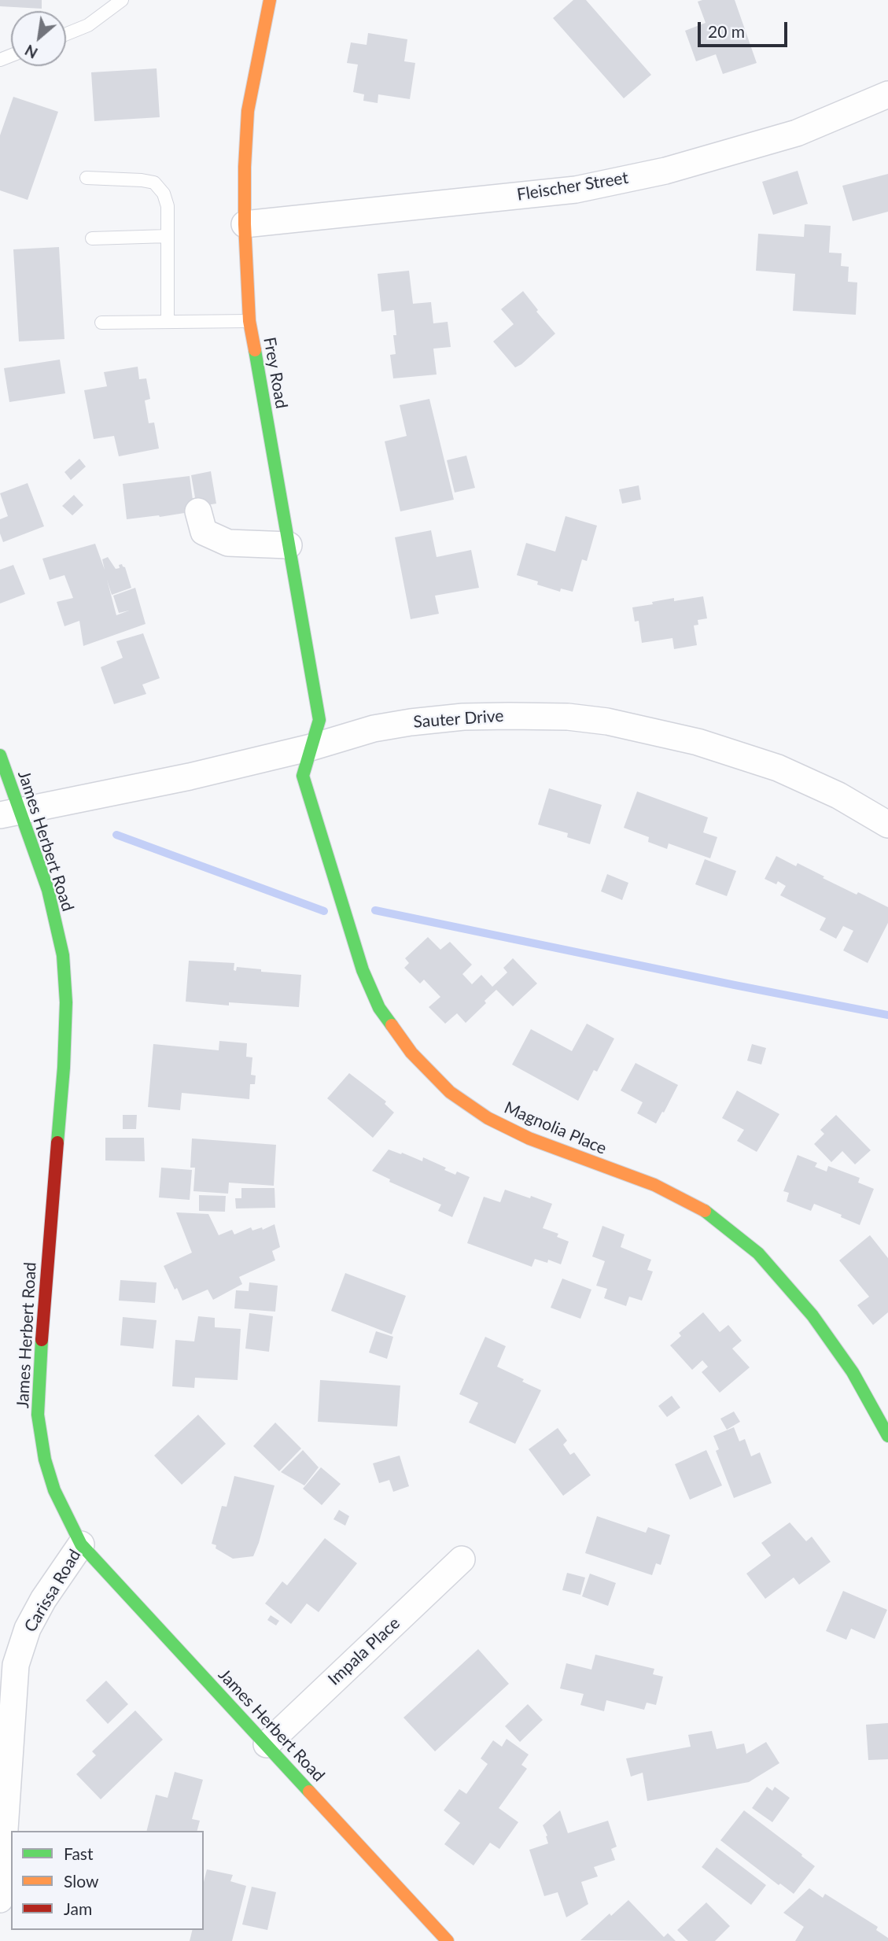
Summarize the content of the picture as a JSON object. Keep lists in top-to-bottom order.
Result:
{
  "streets": {
    "street": [
      "Fleischer Street",
      "Frey Road",
      "Sauter Drive",
      "James Herbert Road",
      "Magnolia Place",
      "Carissa Road",
      "Impala Place"
    ]
  },
  "crossings": [
    ["Fleischer Street", "Frey Road"],
    ["Frey Road", "Sauter Drive"],
    ["Frey Road", "Magnolia Place"],
    ["Sauter Drive", "James Herbert Road"],
    ["Sauter Drive", "Magnolia Place"],
    ["James Herbert Road", "Carissa Road"],
    ["James Herbert Road", "Impala Place"]
  ],
  "legend": ["Fast", "Slow", "Jam"],
  "scale_bar": "20 m",
  "north": "bottom left"
}
